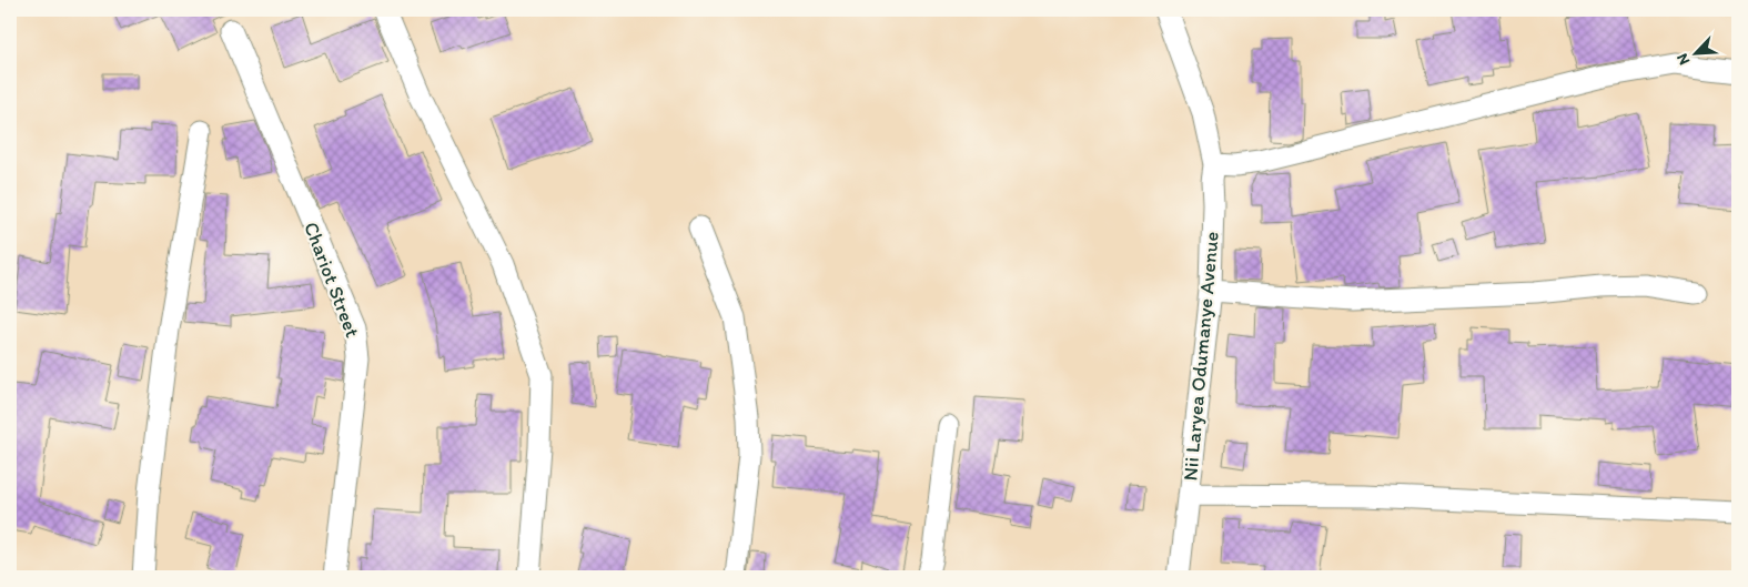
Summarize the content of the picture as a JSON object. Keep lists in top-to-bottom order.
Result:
{
  "streets": {
    "street": ["Chariot Street", "Nii Laryea Odumanye Avenue"]
  },
  "north": "bottom left"
}
